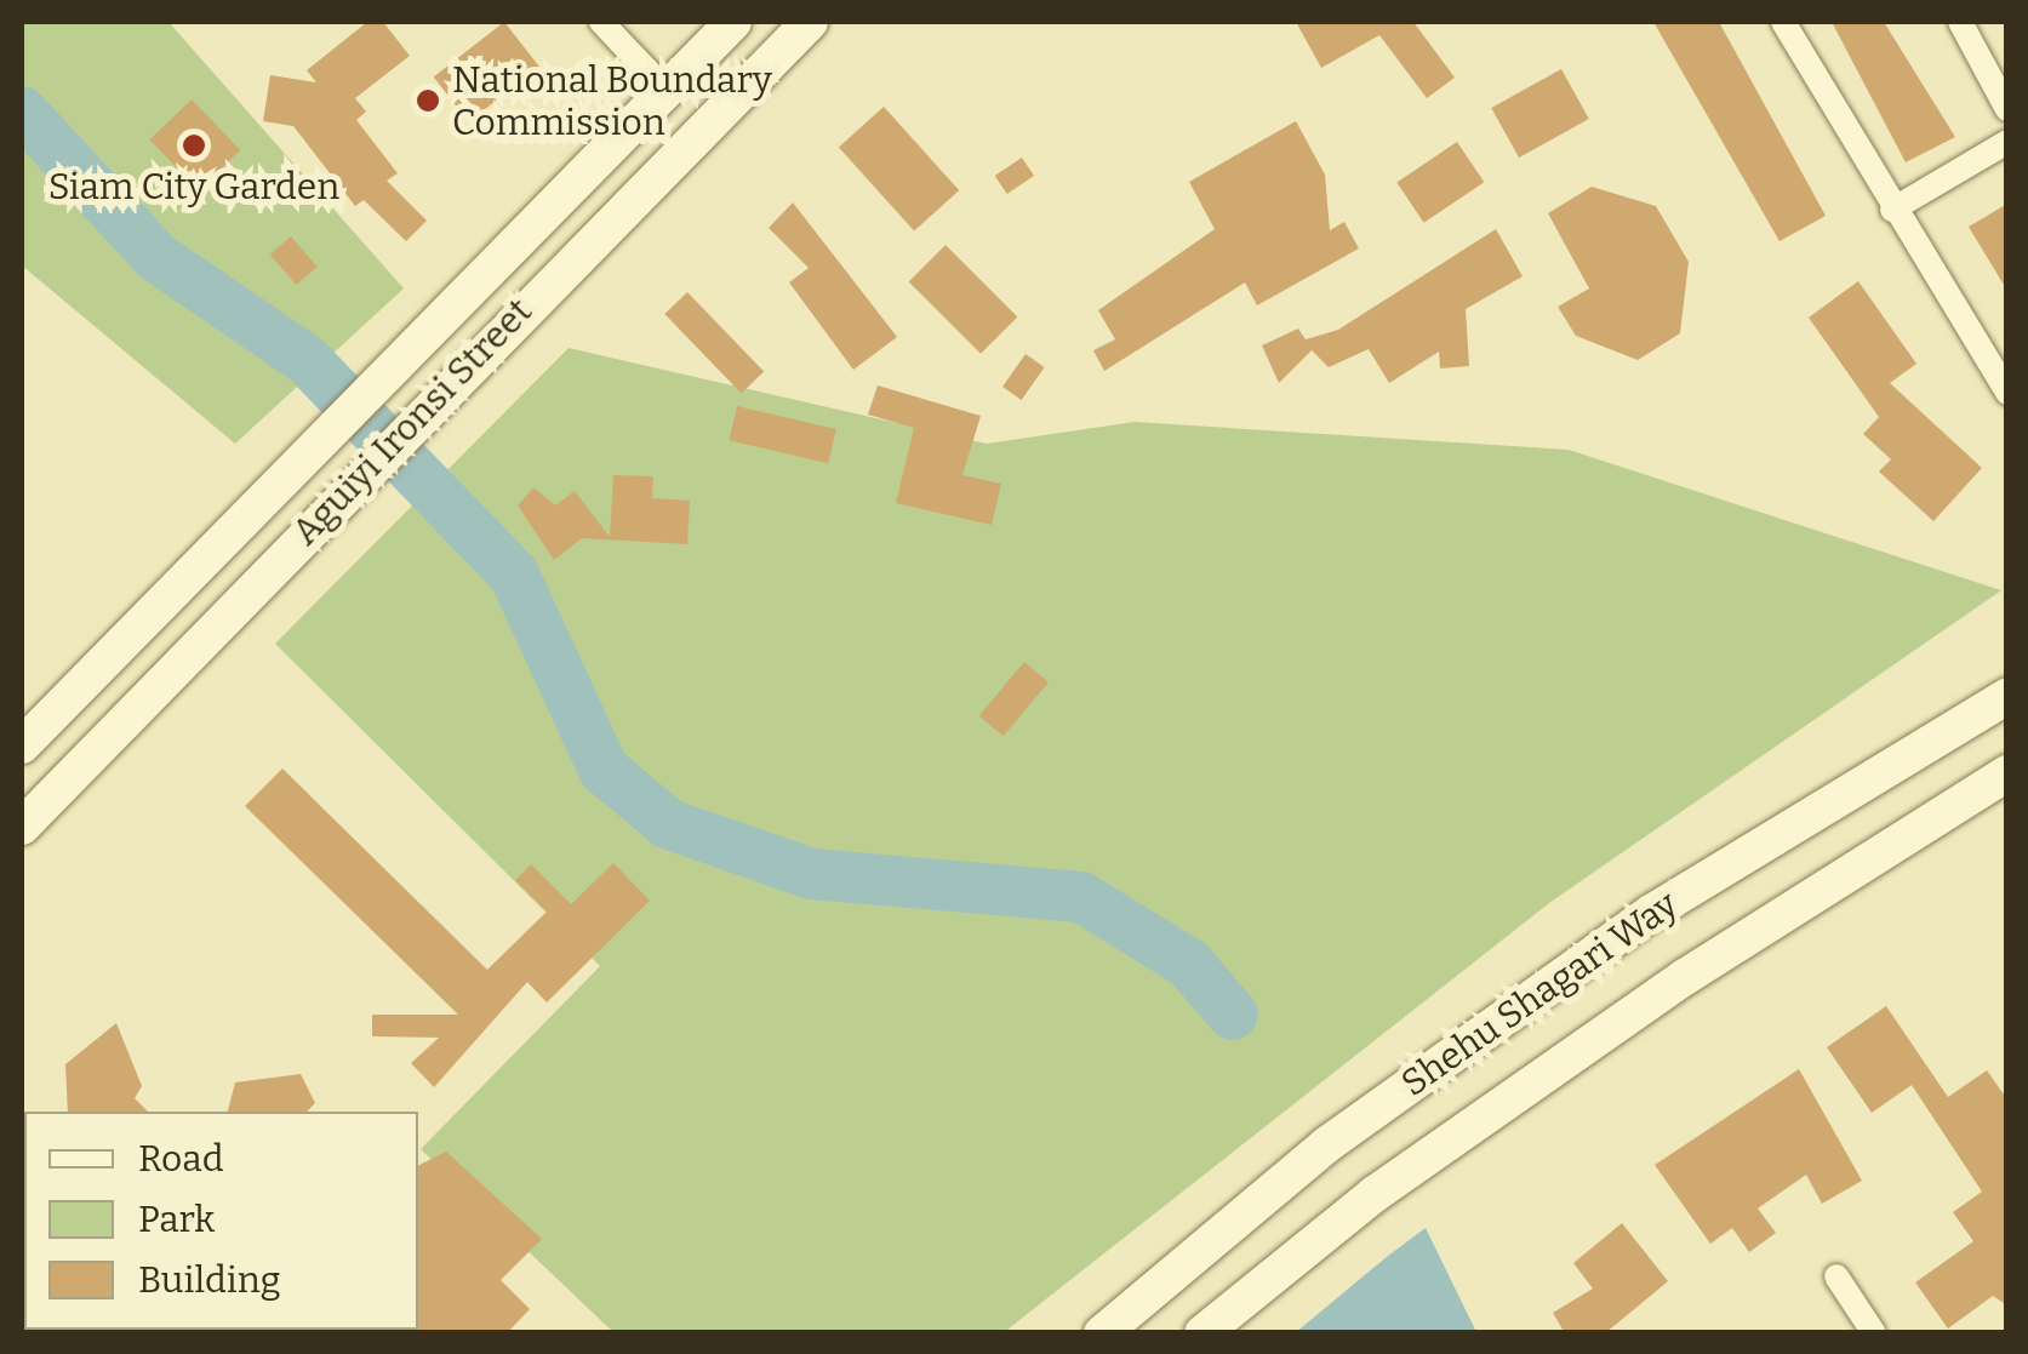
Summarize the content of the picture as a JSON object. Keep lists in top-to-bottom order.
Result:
{
  "streets": {
    "main road": ["Aguiyi Ironsi Street", "Shehu Shagari Way"]
  },
  "places": ["National Boundary Commission", "Siam City Garden"],
  "legend": ["Road", "Park", "Building"]
}
